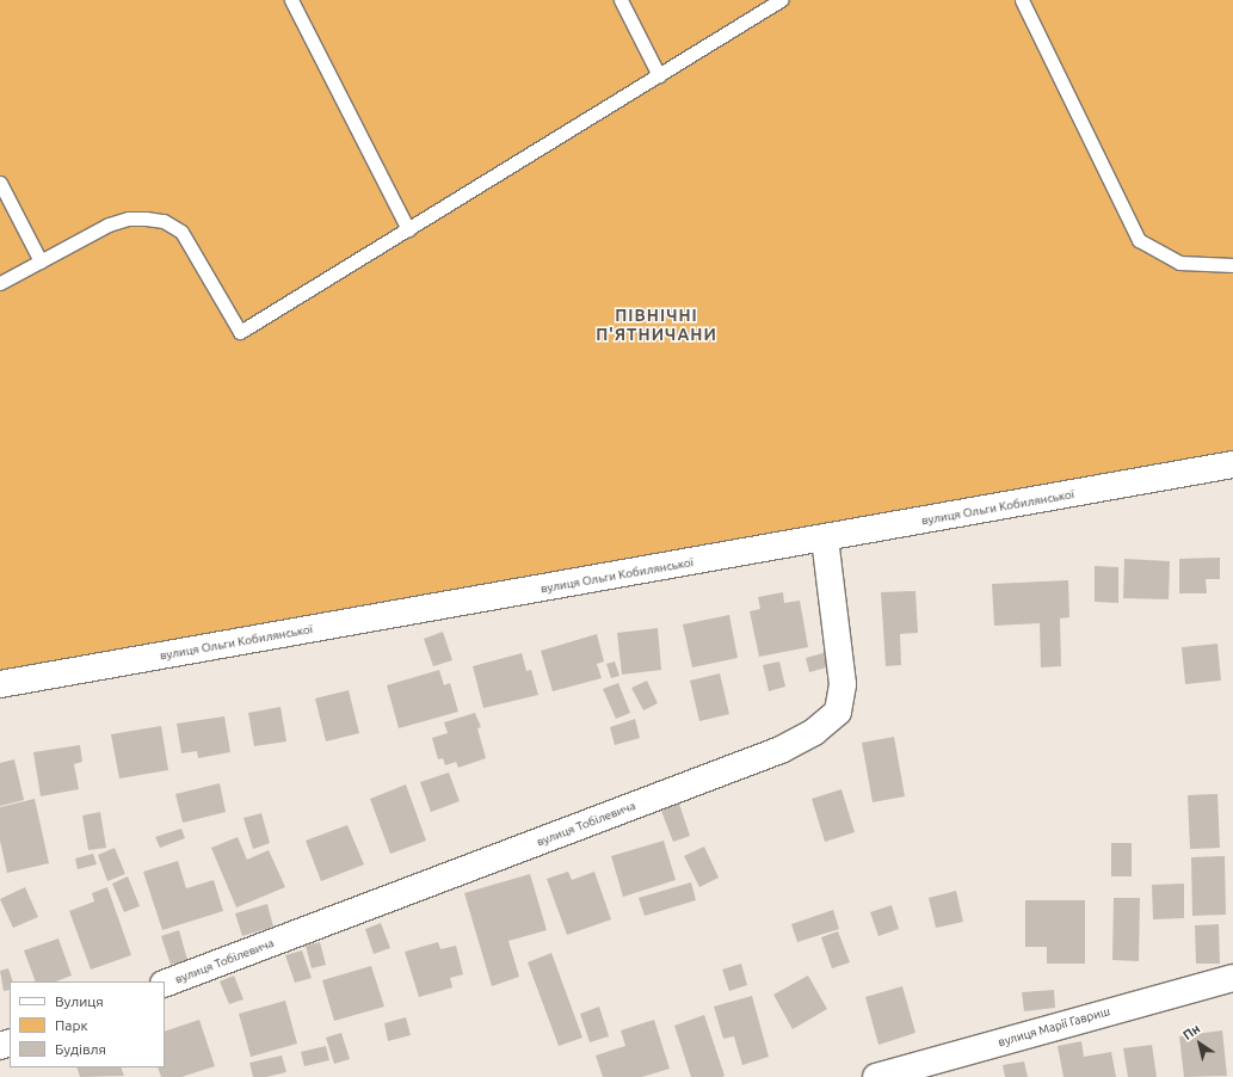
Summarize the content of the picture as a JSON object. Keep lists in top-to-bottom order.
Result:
{
  "streets": {
    "street": ["вулиця Ольги Кобилянської", "вулиця Тобілевича", "вулиця Марії Гавриш"]
  },
  "crossings": [
    ["вулиця Ольги Кобилянської", "вулиця Тобілевича"]
  ],
  "districts": ["ПІВНІЧНІ П'ЯТНИЧАНИ"],
  "legend": ["Вулиця", "Парк", "Будівля"],
  "north": "top left"
}
